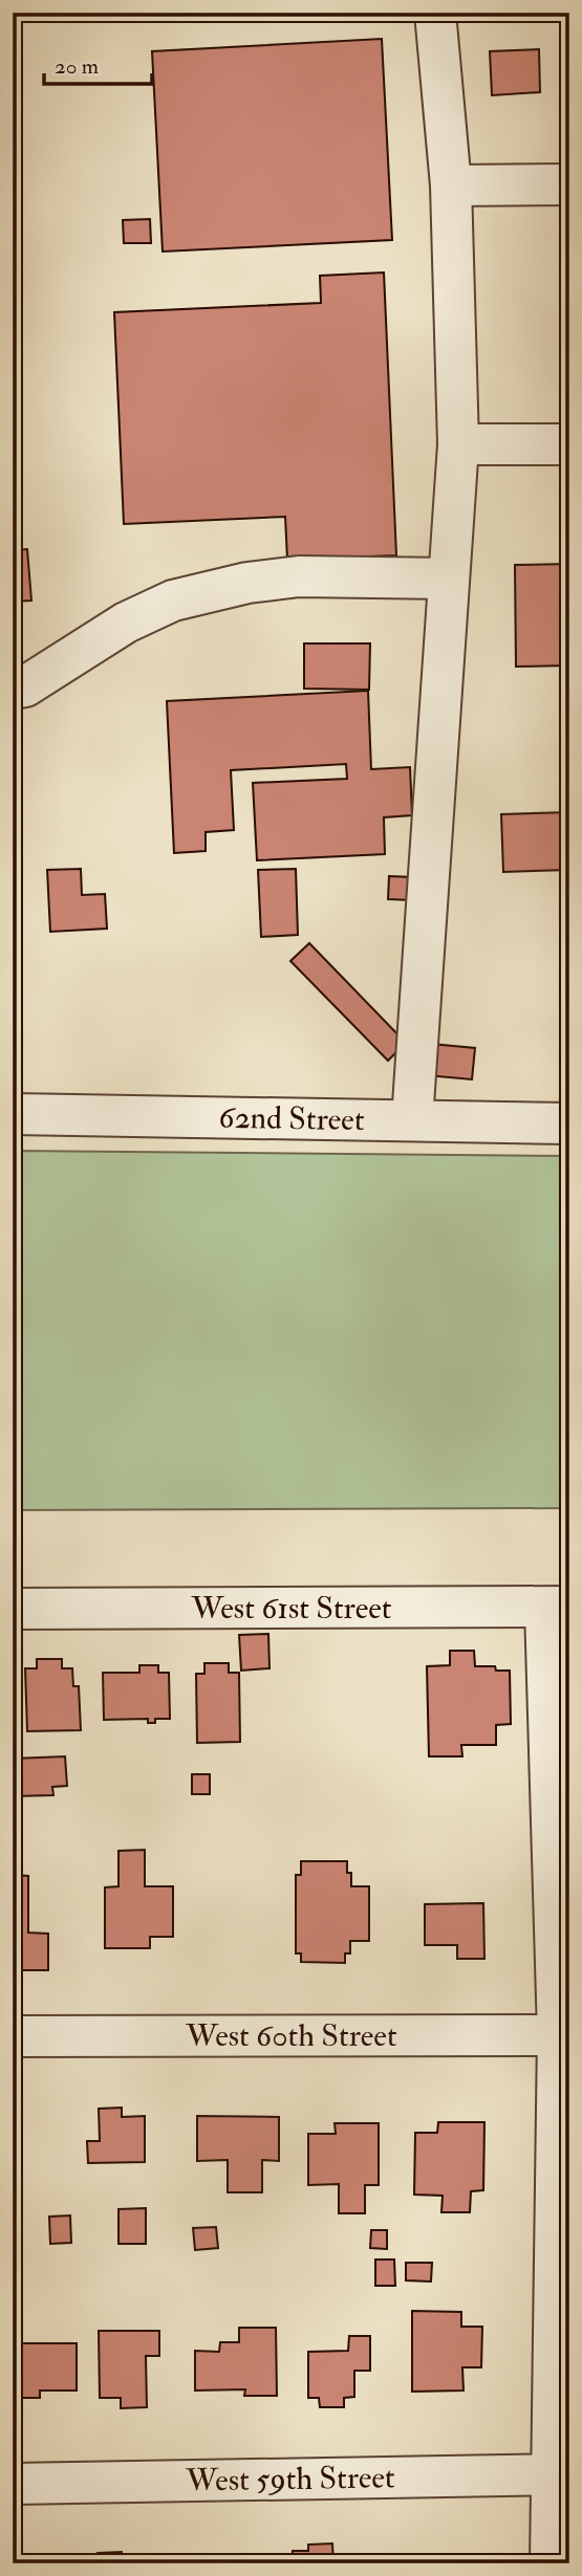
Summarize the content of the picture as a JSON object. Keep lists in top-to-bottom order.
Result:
{
  "streets": {
    "street": [
      "62nd Street",
      "West 61st Street",
      "West 60th Street",
      "West 59th Street"
    ]
  },
  "scale_bar": "20 m"
}
